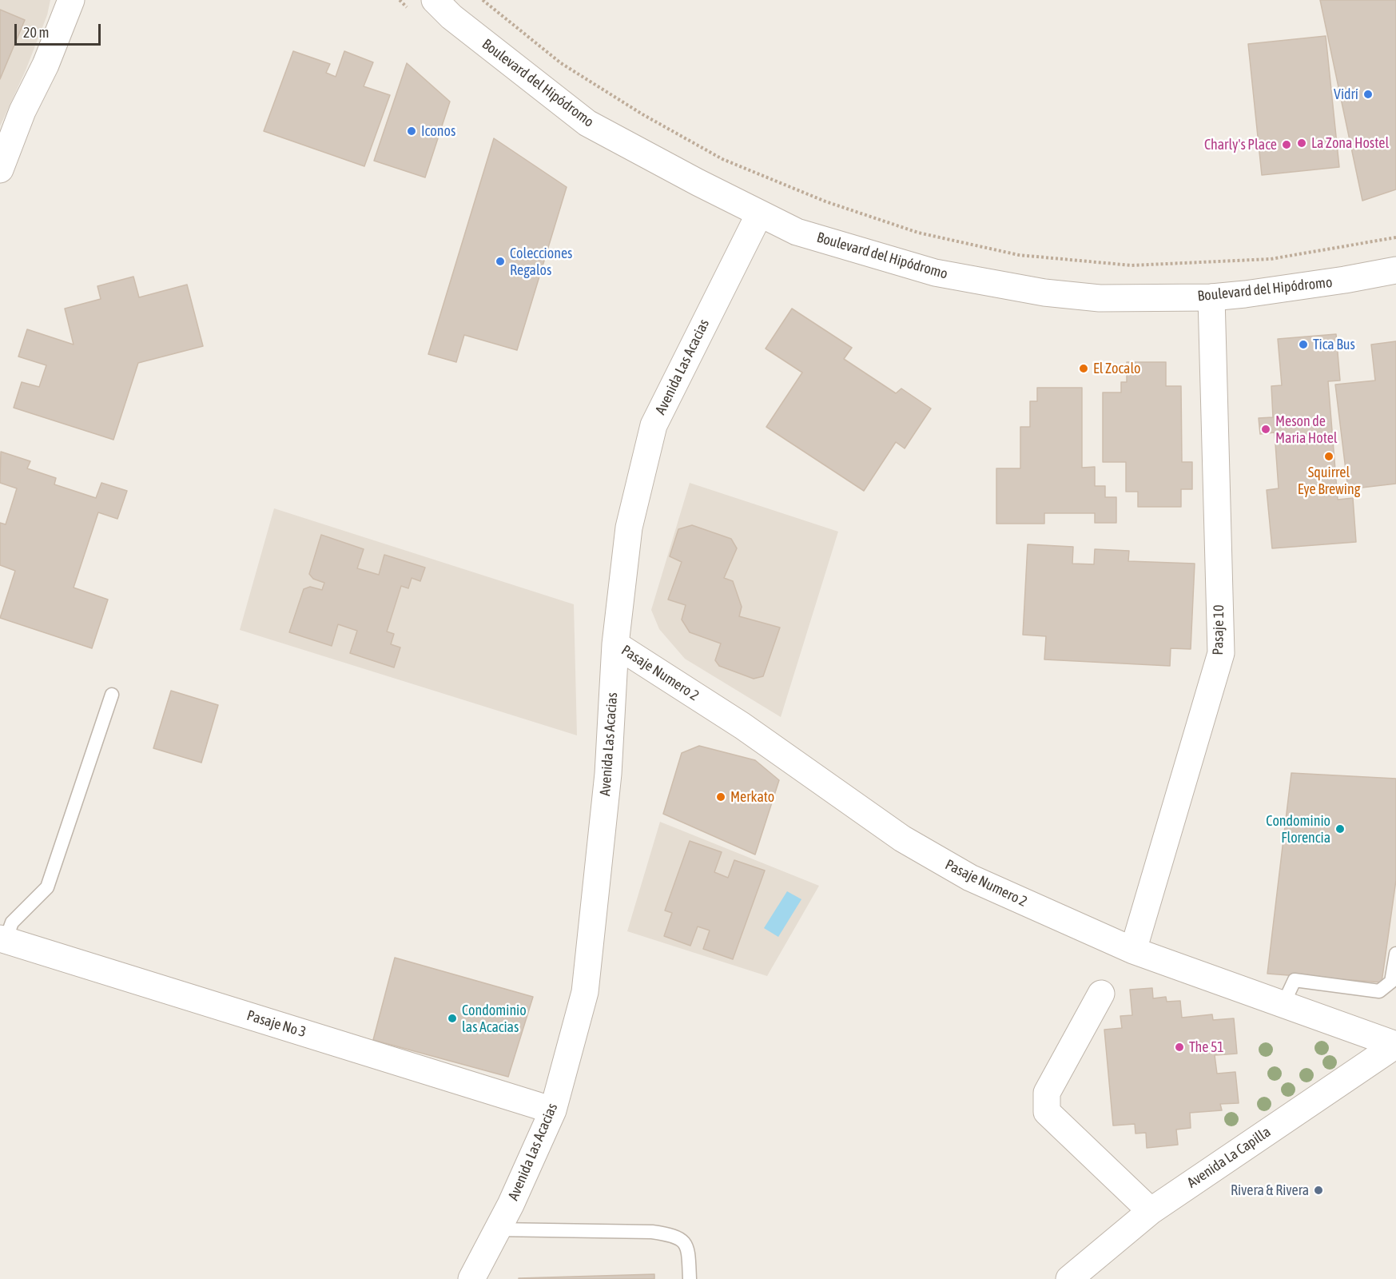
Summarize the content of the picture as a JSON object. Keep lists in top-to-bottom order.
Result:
{
  "streets": {
    "street": [
      "Boulevard del Hipódromo",
      "Avenida Las Acacias",
      "Pasaje 10",
      "Pasaje Numero 2",
      "Pasaje No 3",
      "Avenida La Capilla"
    ]
  },
  "crossings": [
    ["Boulevard del Hipódromo", "Avenida Las Acacias"],
    ["Boulevard del Hipódromo", "Pasaje 10"],
    ["Avenida Las Acacias", "Pasaje Numero 2"],
    ["Avenida Las Acacias", "Pasaje No 3"],
    ["Pasaje 10", "Pasaje Numero 2"],
    ["Pasaje Numero 2", "Avenida La Capilla"]
  ],
  "places": [
    "Vidrí",
    "Iconos",
    "La Zona Hostel",
    "Charly's Place",
    "Colecciones Regalos",
    "Tica Bus",
    "El Zocalo",
    "Meson de Maria Hotel",
    "Squirrel Eye Brewing",
    "Merkato",
    "Condominio Florencia",
    "Condominio las Acacias",
    "The 51",
    "Rivera & Rivera"
  ],
  "scale_bar": "20 m"
}
